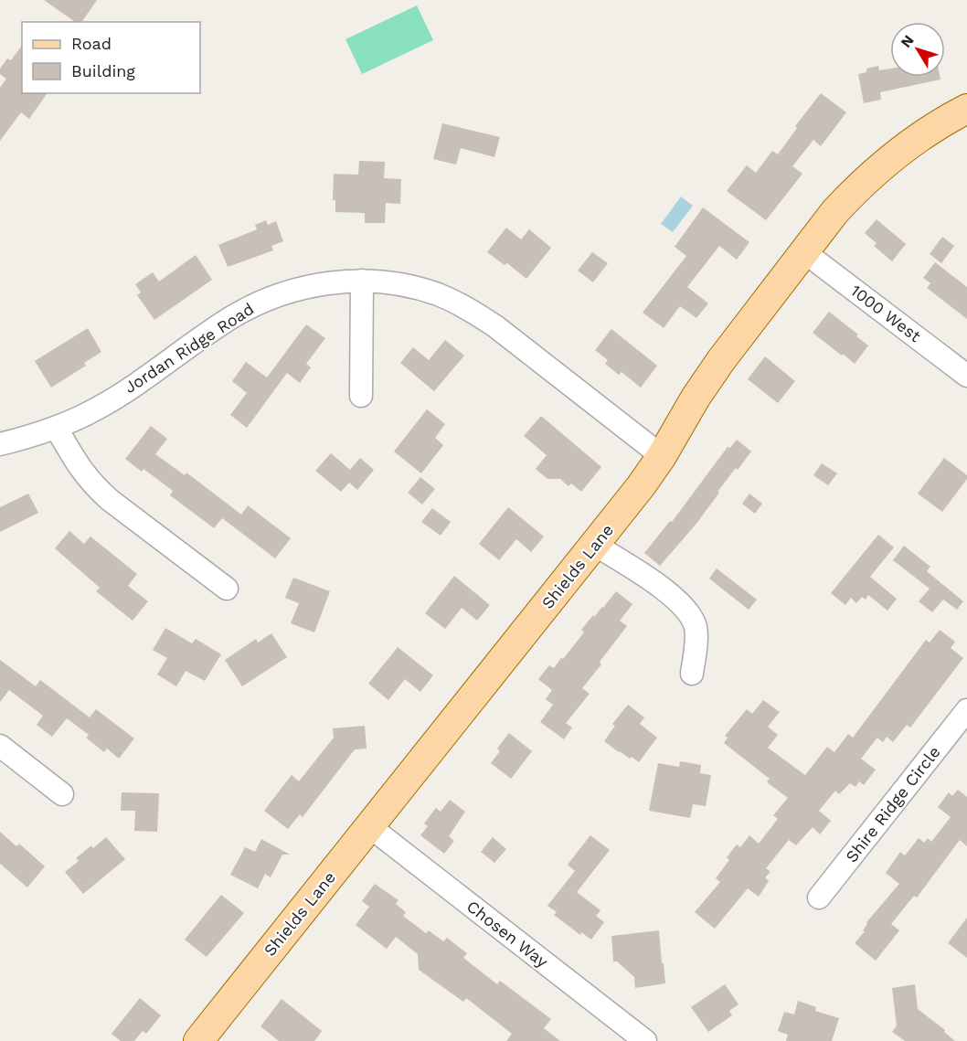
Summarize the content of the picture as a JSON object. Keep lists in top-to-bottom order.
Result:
{
  "streets": {
    "main road": ["Shields Lane"],
    "street": [
      "1000 West",
      "Jordan Ridge Road",
      "Shire Ridge Circle",
      "Chosen Way"
    ]
  },
  "crossings": [
    ["1000 West", "Shields Lane"],
    ["Jordan Ridge Road", "Shields Lane"],
    ["Shields Lane", "Chosen Way"]
  ],
  "legend": ["Road", "Building"],
  "north": "top left"
}
